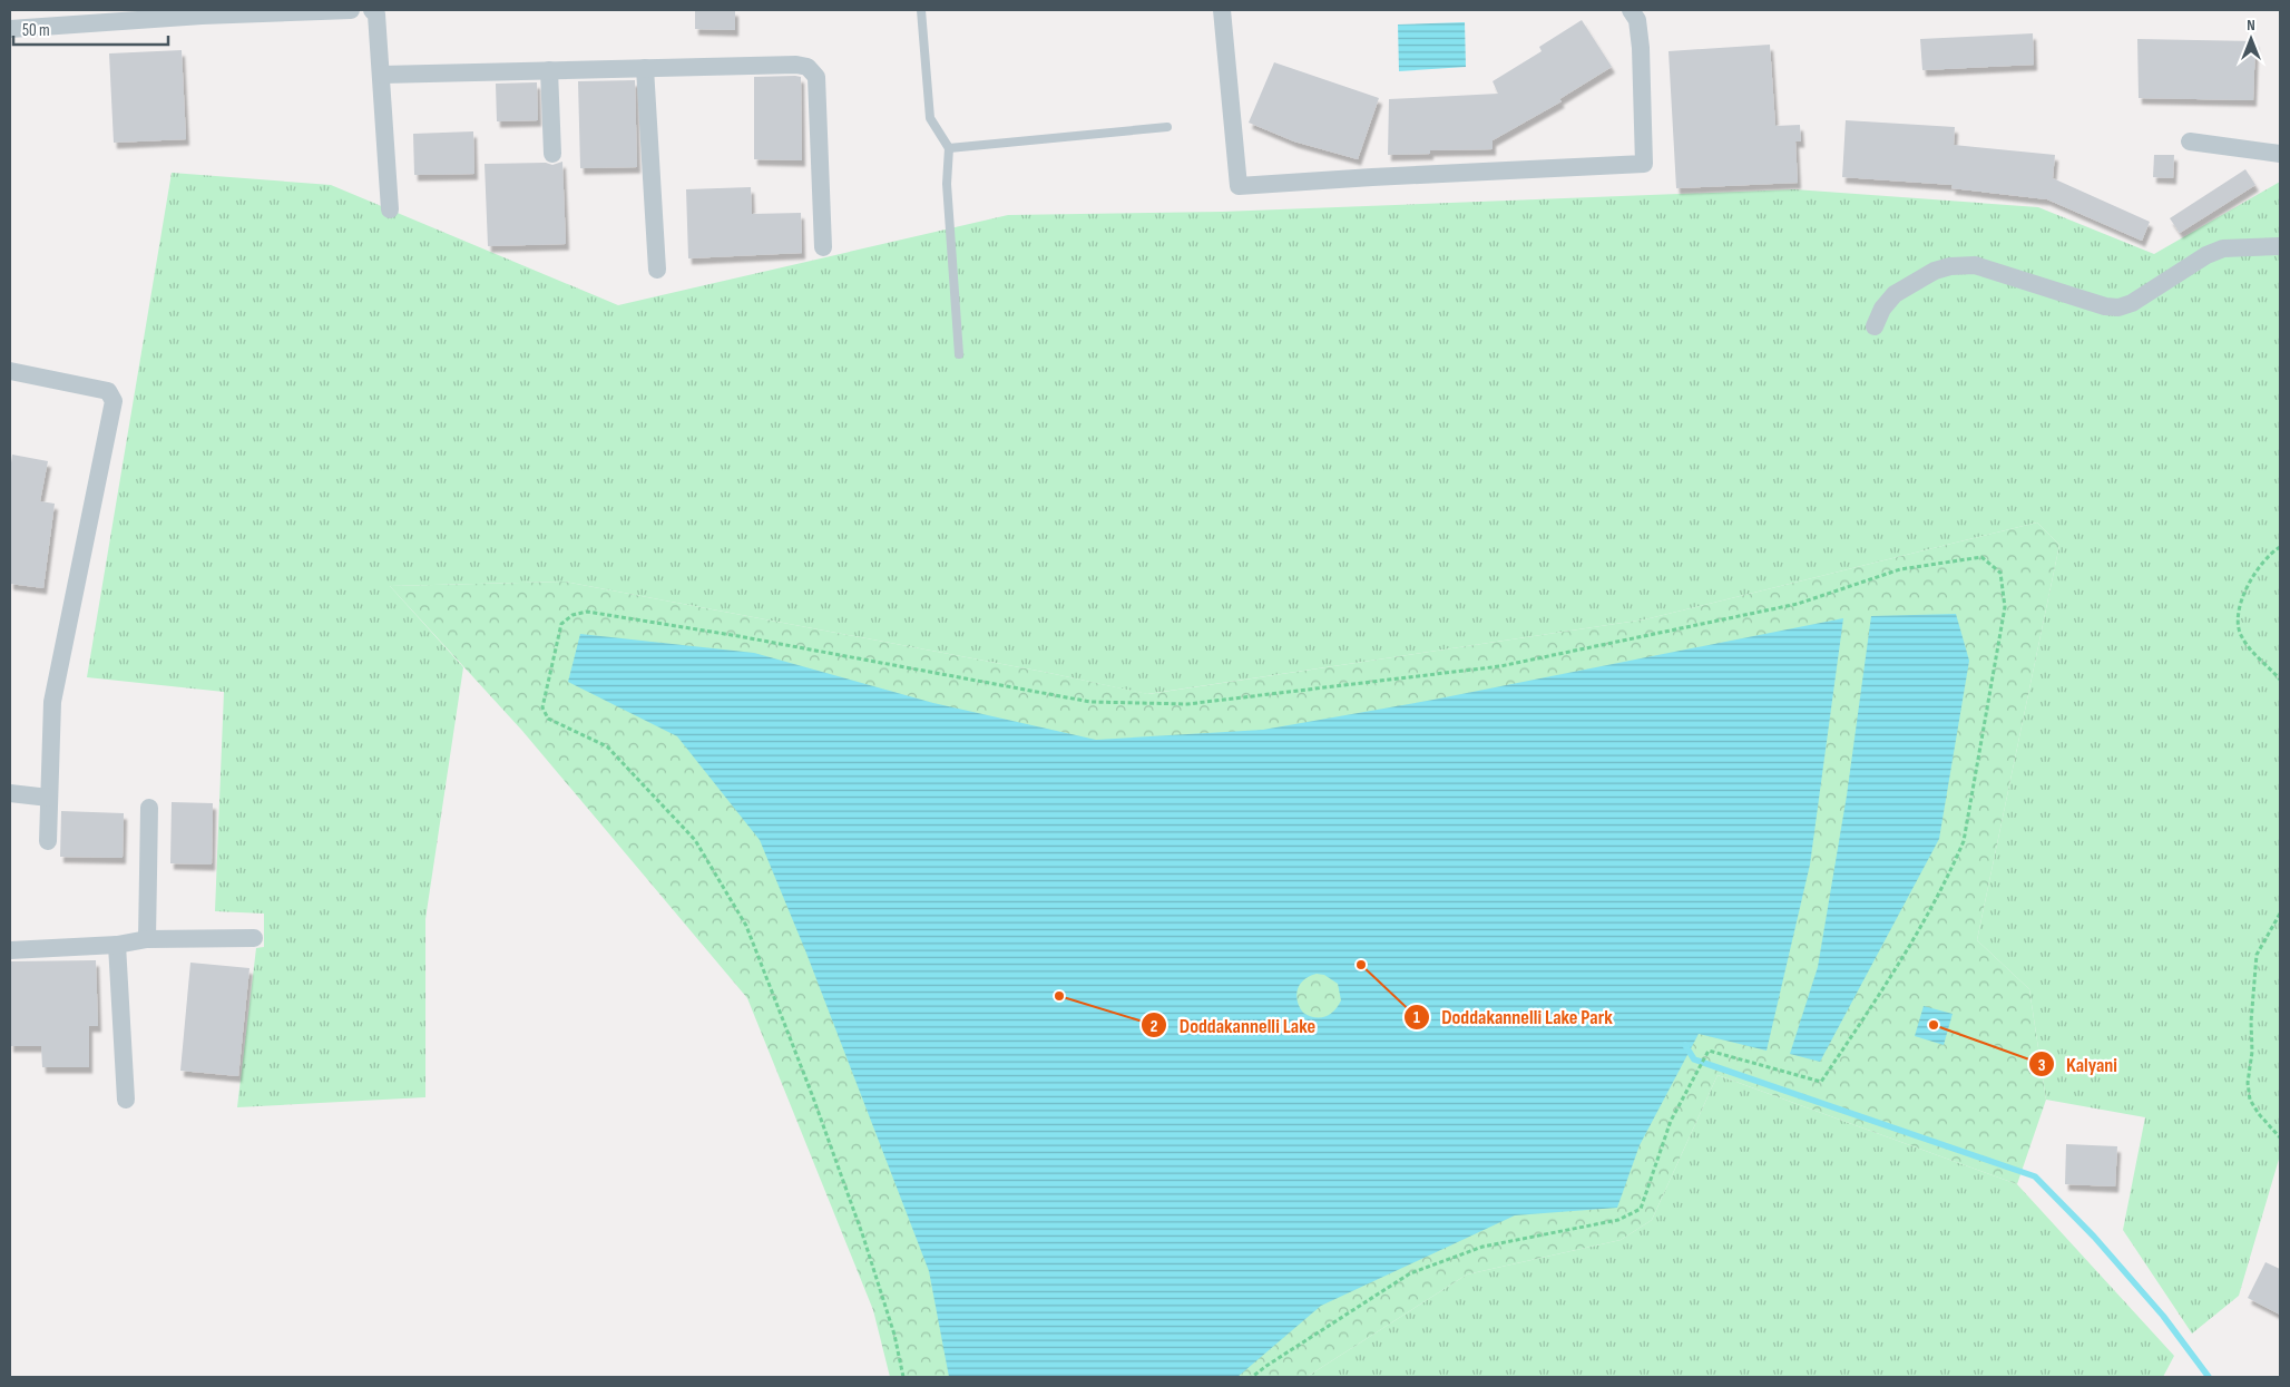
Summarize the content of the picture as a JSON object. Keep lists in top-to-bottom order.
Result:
{
  "places": ["Doddakannelli Lake Park", "Doddakannelli Lake", "Kalyani"],
  "scale_bar": "50 m",
  "north": "top"
}
